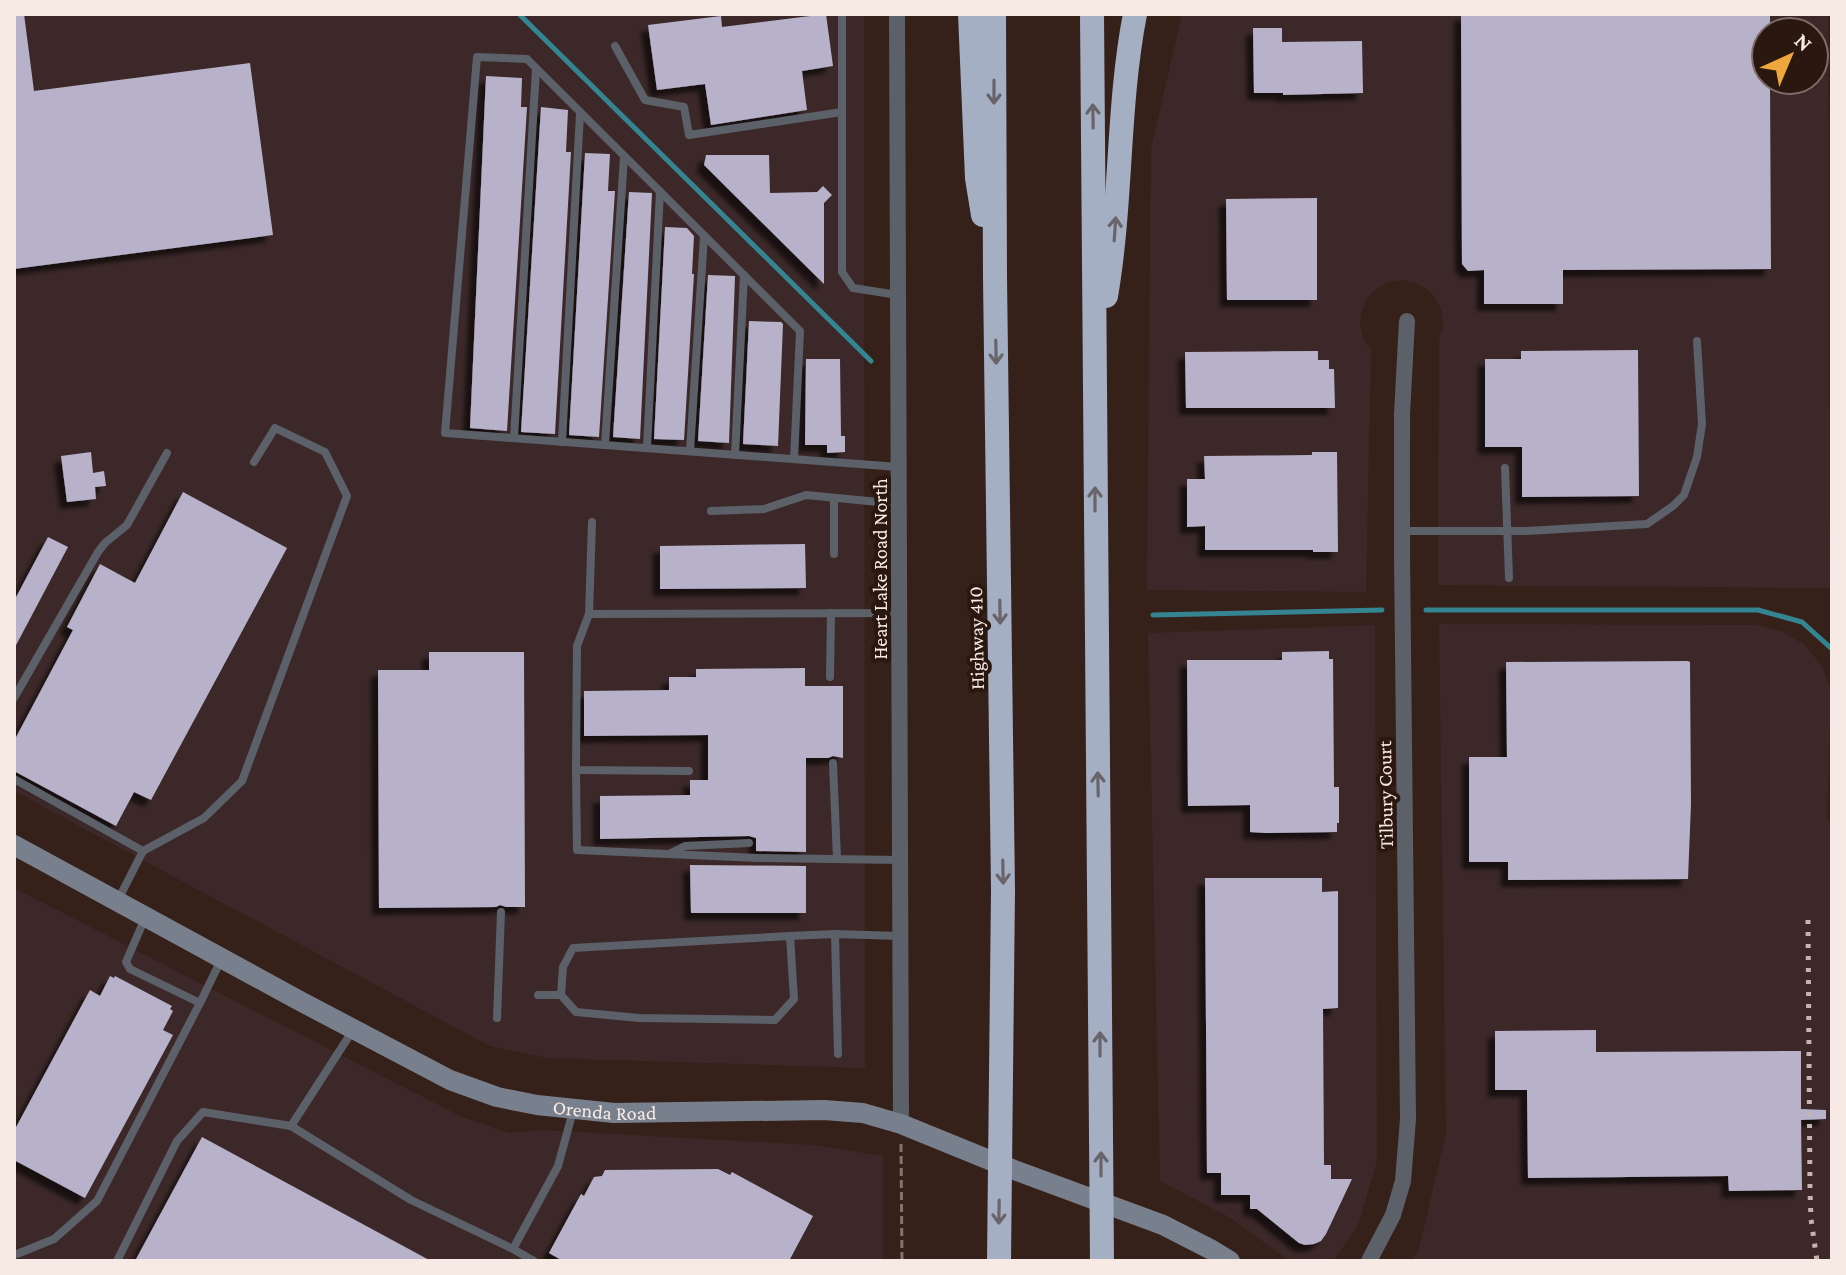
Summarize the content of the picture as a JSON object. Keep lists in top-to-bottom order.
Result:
{
  "streets": {
    "highway": ["Highway 410"],
    "street": ["Heart Lake Road North", "Tilbury Court", "Orenda Road"]
  },
  "crossings": [
    ["Heart Lake Road North", "Orenda Road"]
  ],
  "north": "top right"
}
